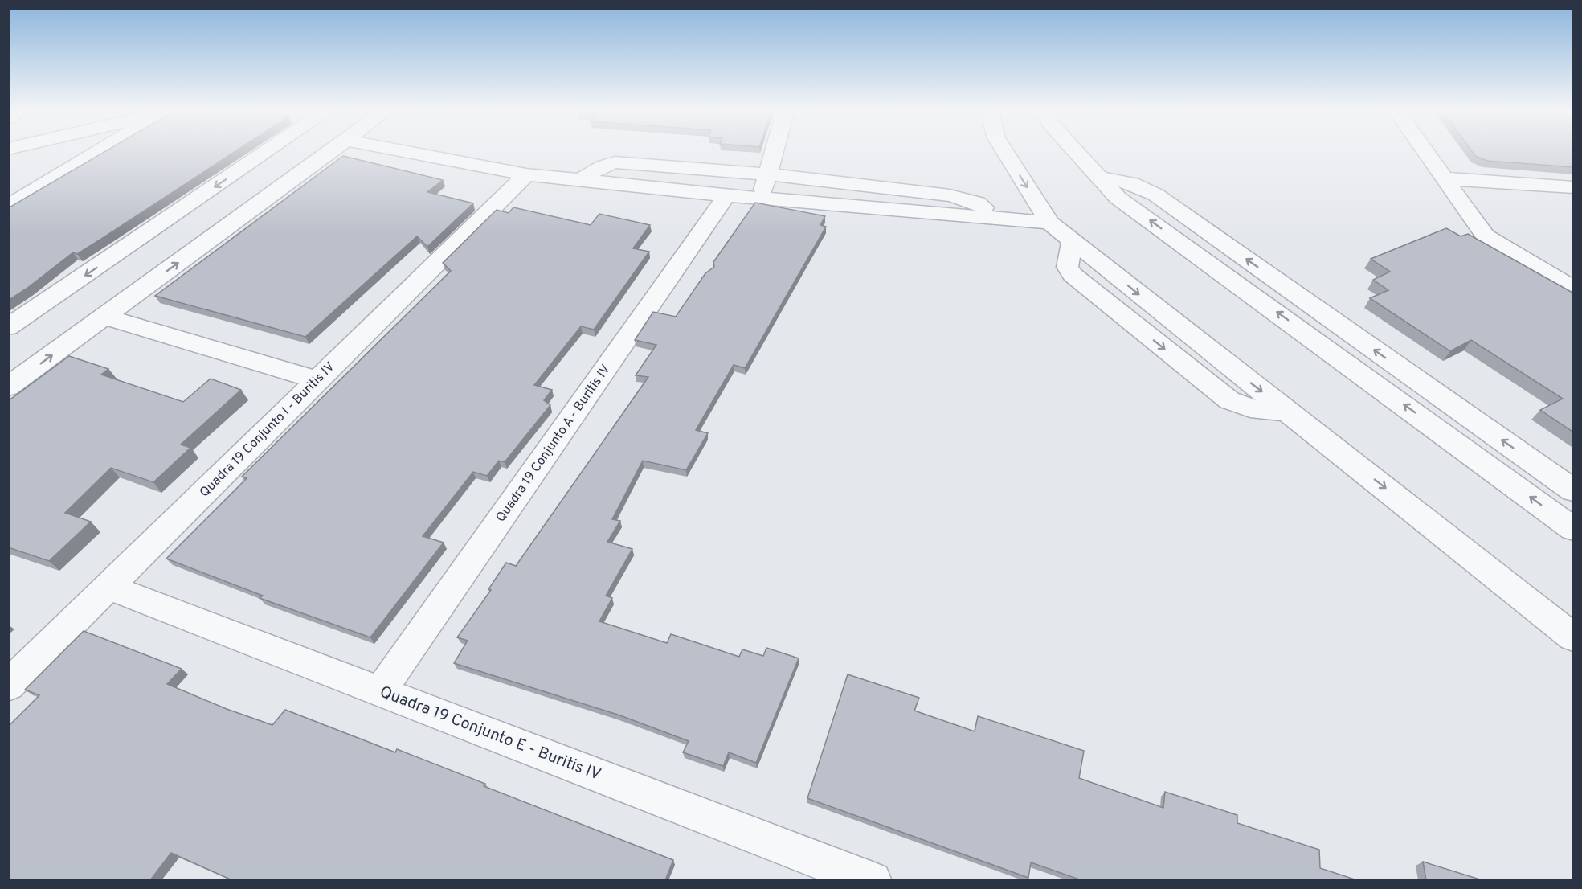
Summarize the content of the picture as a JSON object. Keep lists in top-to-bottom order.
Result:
{
  "streets": {
    "street": ["Quadra 19 Conjunto I - Buritis IV", "Quadra 19 Conjunto A - Buritis IV", "Quadra 19 Conjunto E - Buritis IV"]
  },
  "crossings": [
    ["Quadra 19 Conjunto I - Buritis IV", "Quadra 19 Conjunto E - Buritis IV"],
    ["Quadra 19 Conjunto A - Buritis IV", "Quadra 19 Conjunto E - Buritis IV"]
  ]
}
